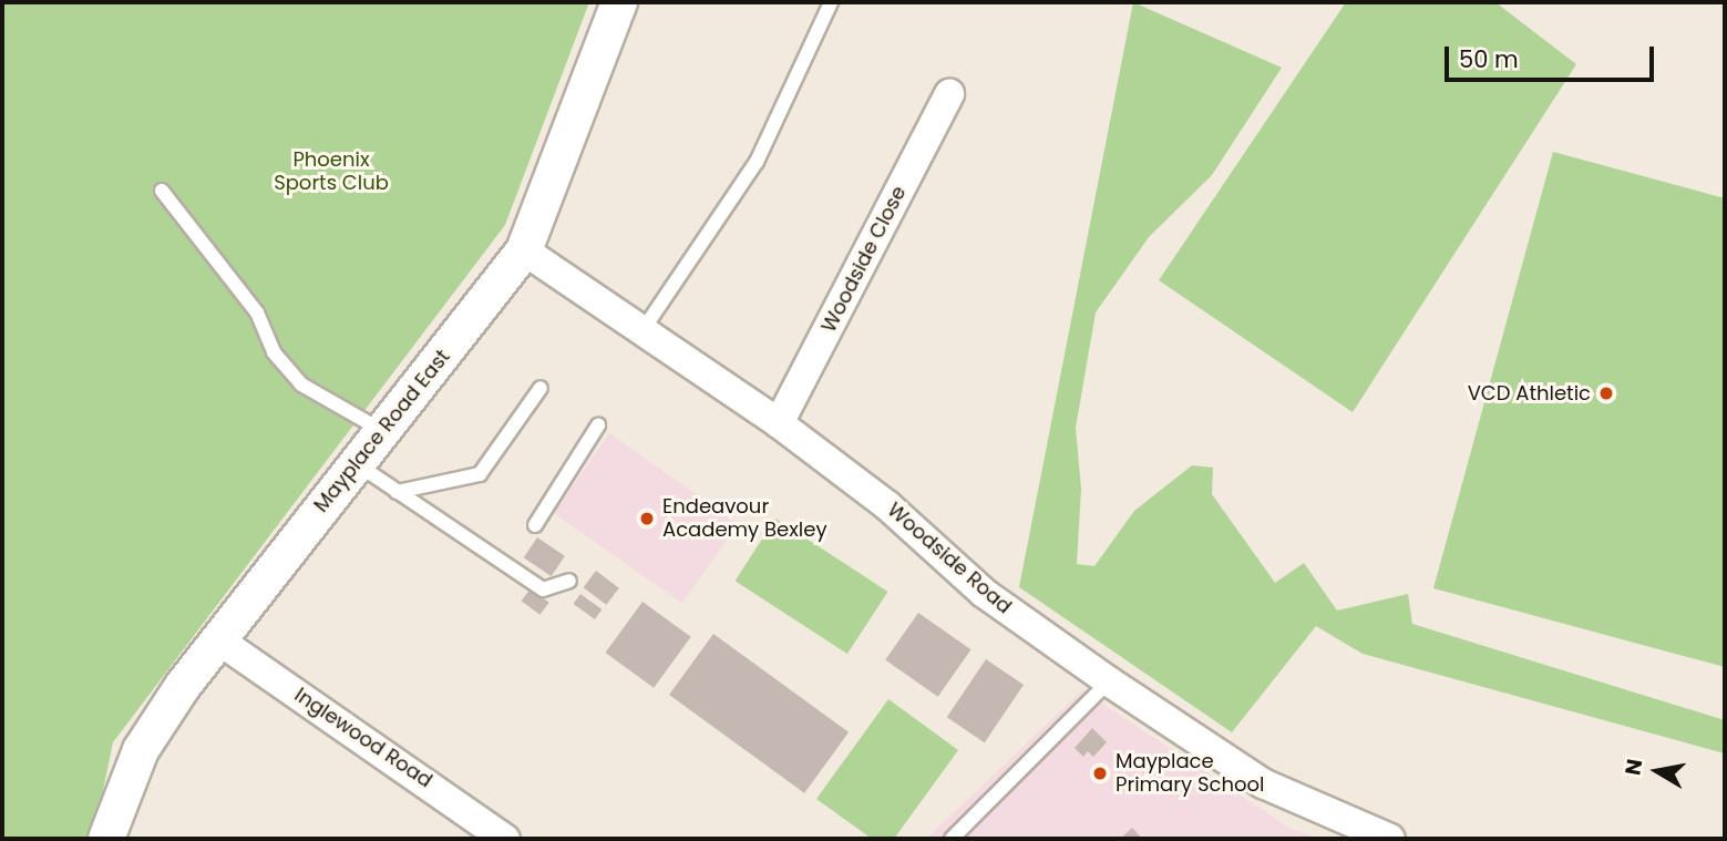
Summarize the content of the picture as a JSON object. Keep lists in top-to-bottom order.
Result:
{
  "streets": {
    "street": [
      "Woodside Close",
      "Mayplace Road East",
      "Woodside Road",
      "Inglewood Road"
    ]
  },
  "crossings": [
    ["Woodside Close", "Woodside Road"],
    ["Mayplace Road East", "Woodside Road"],
    ["Mayplace Road East", "Inglewood Road"]
  ],
  "parks": ["Phoenix Sports Club"],
  "places": ["VCD Athletic", "Endeavour Academy Bexley", "Mayplace Primary School"],
  "scale_bar": "50 m",
  "north": "left"
}
